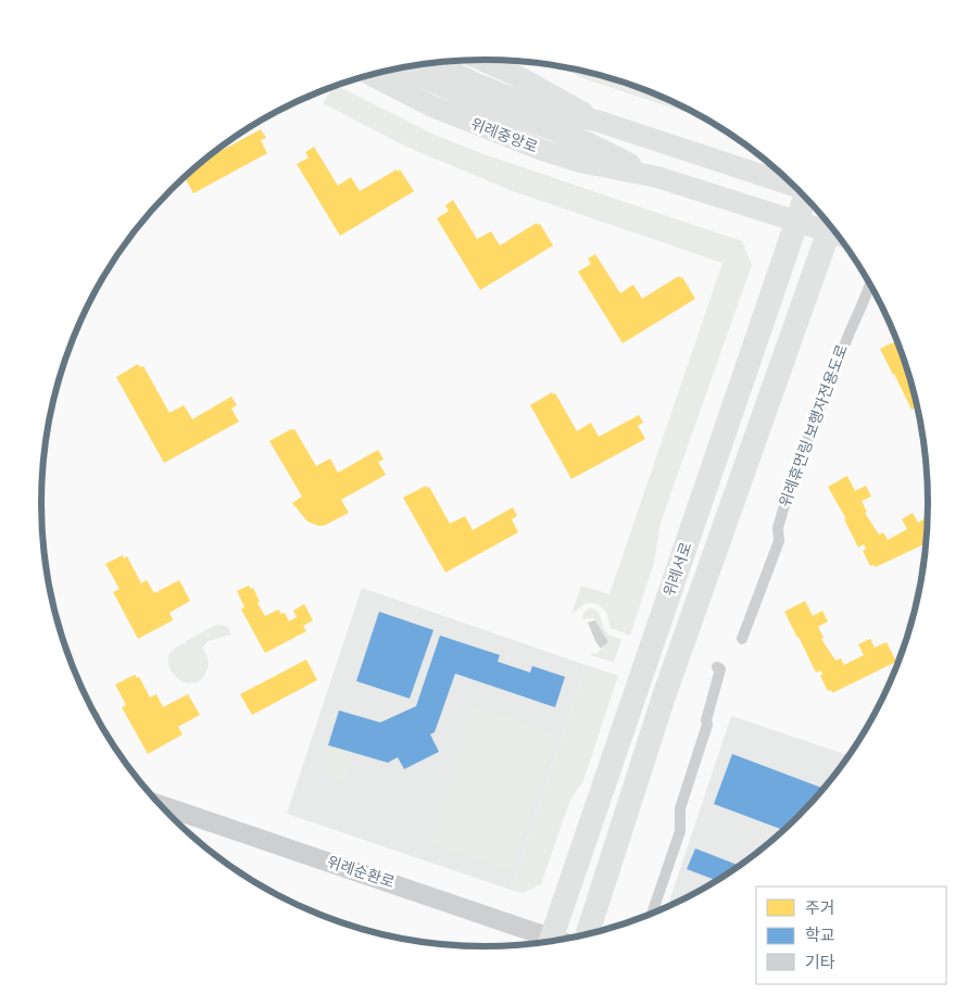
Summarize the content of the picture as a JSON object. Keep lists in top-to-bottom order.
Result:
{
  "streets": {
    "main road": ["위례중앙로", "위례서로"],
    "street": ["위례휴먼링 보행자전용도로", "위례순환로"]
  },
  "crossings": [
    ["위례중앙로", "위례서로"]
  ],
  "legend": ["주거", "학교", "기타"]
}
